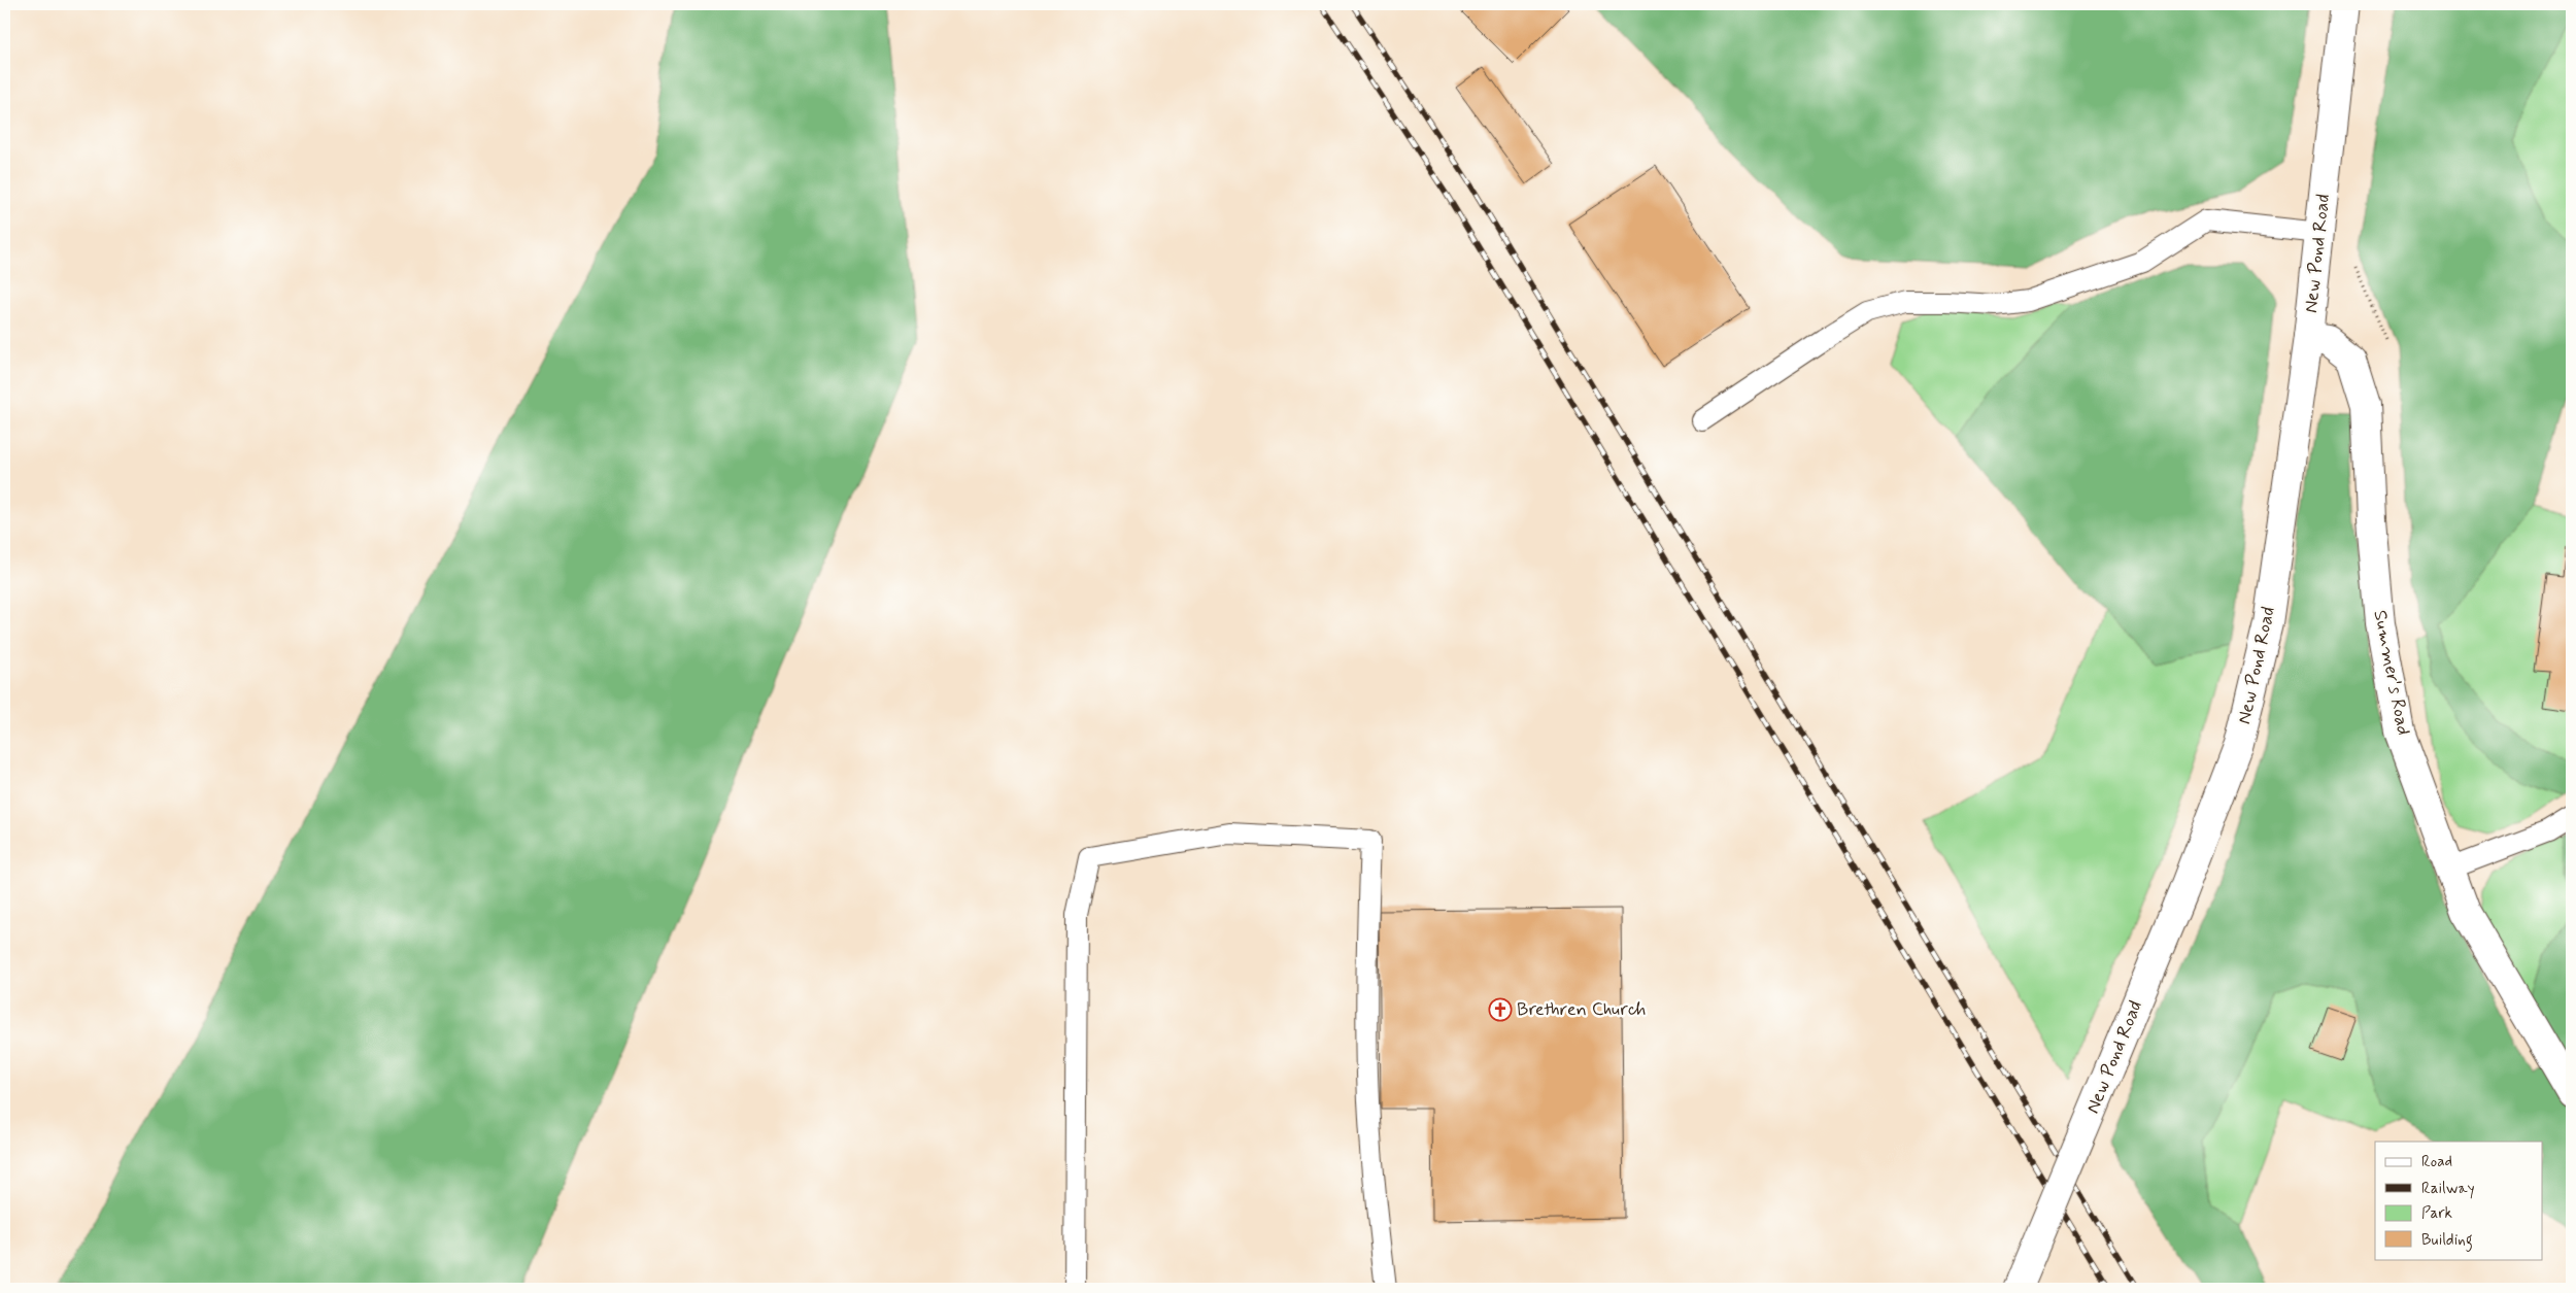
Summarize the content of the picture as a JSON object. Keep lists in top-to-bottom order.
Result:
{
  "streets": {
    "main road": ["New Pond Road", "Summer's Road"]
  },
  "crossings": [
    ["New Pond Road", "Summer's Road"]
  ],
  "places": {
    "church": ["Brethren Church"]
  },
  "legend": [
    "Road",
    "Railway",
    "Park",
    "Building"
  ]
}
